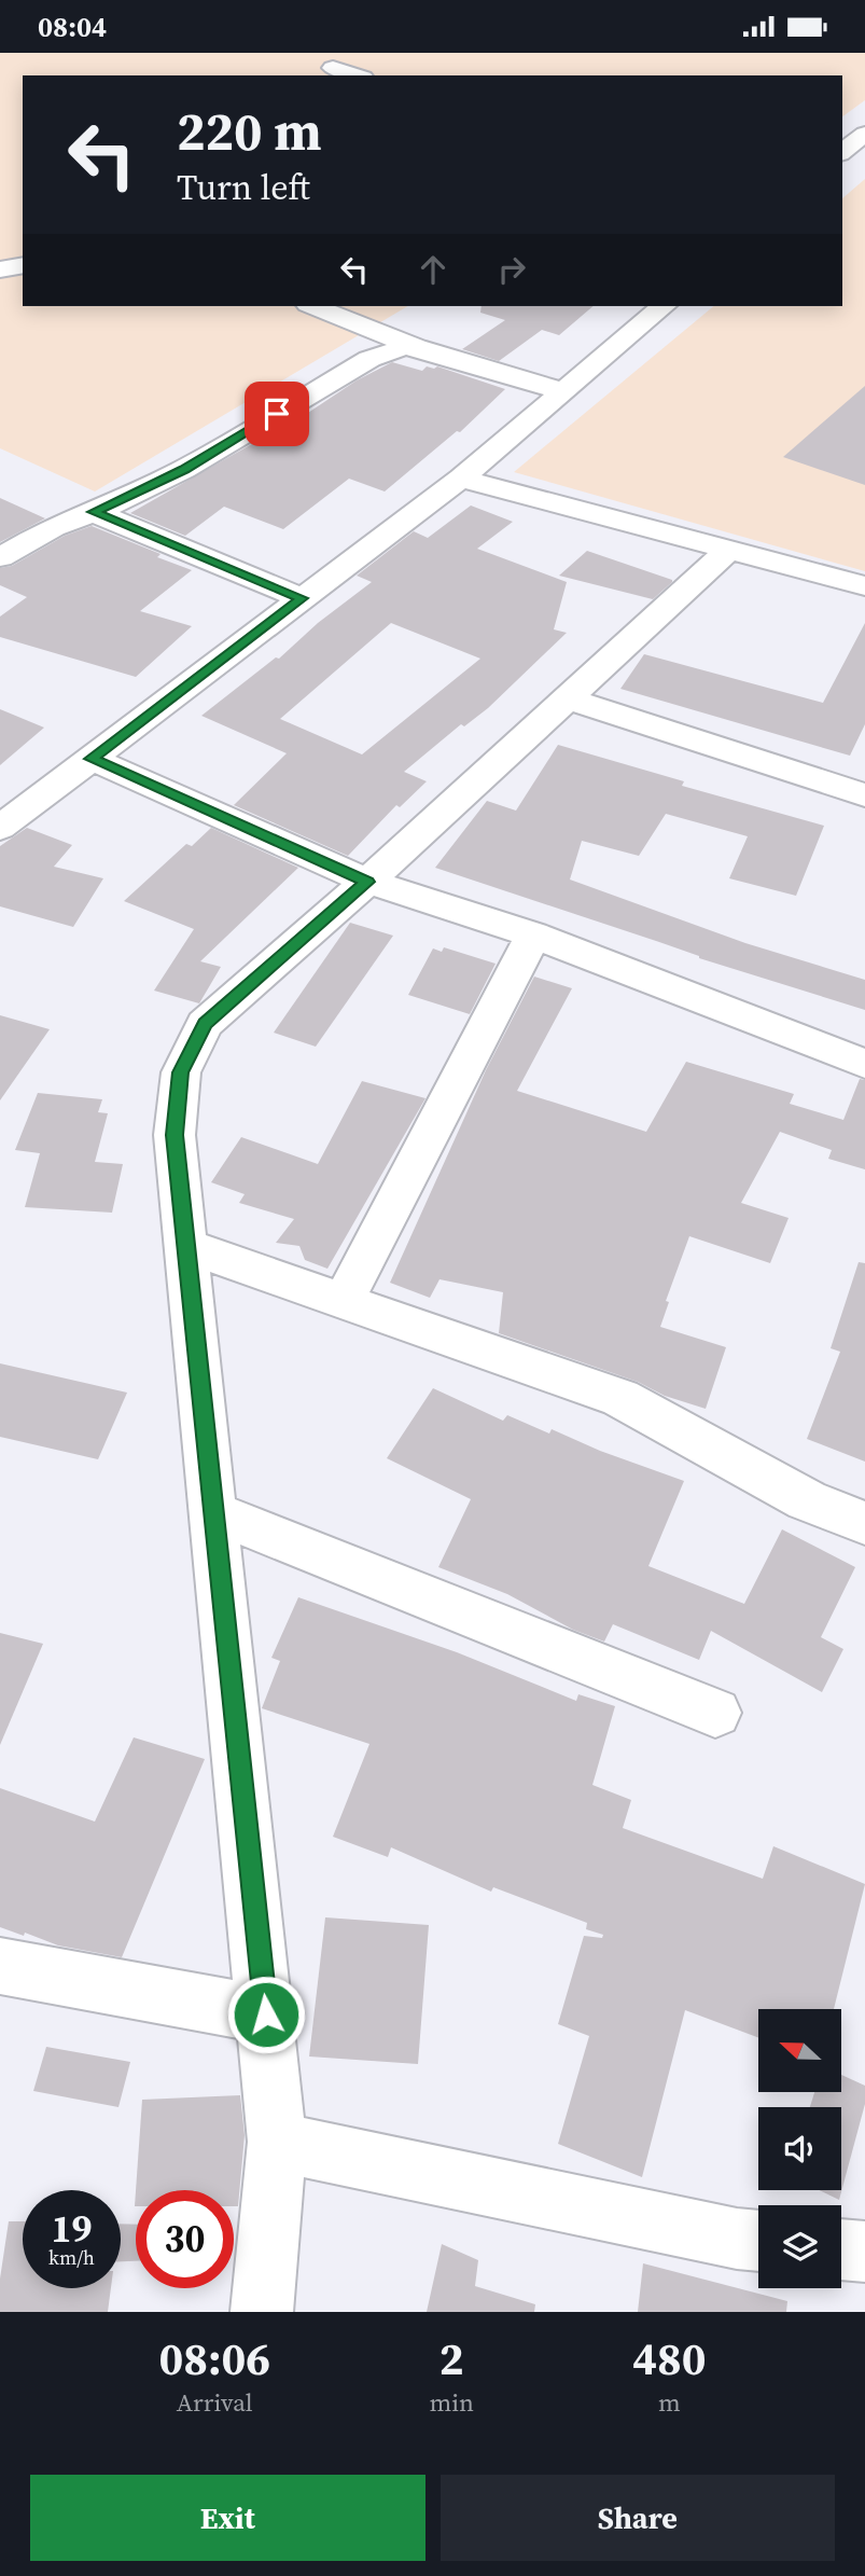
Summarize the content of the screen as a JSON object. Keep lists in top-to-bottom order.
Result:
{
  "north": "left",
  "page": {
    "status": "08:04",
    "turn": ["220 m", "Turn left"],
    "speed": "19 km/h",
    "limit": "30",
    "eta": [
      "08:06",
      "Arrival",
      "2",
      "min",
      "480",
      "m"
    ],
    "buttons": ["Exit", "Share"]
  }
}
